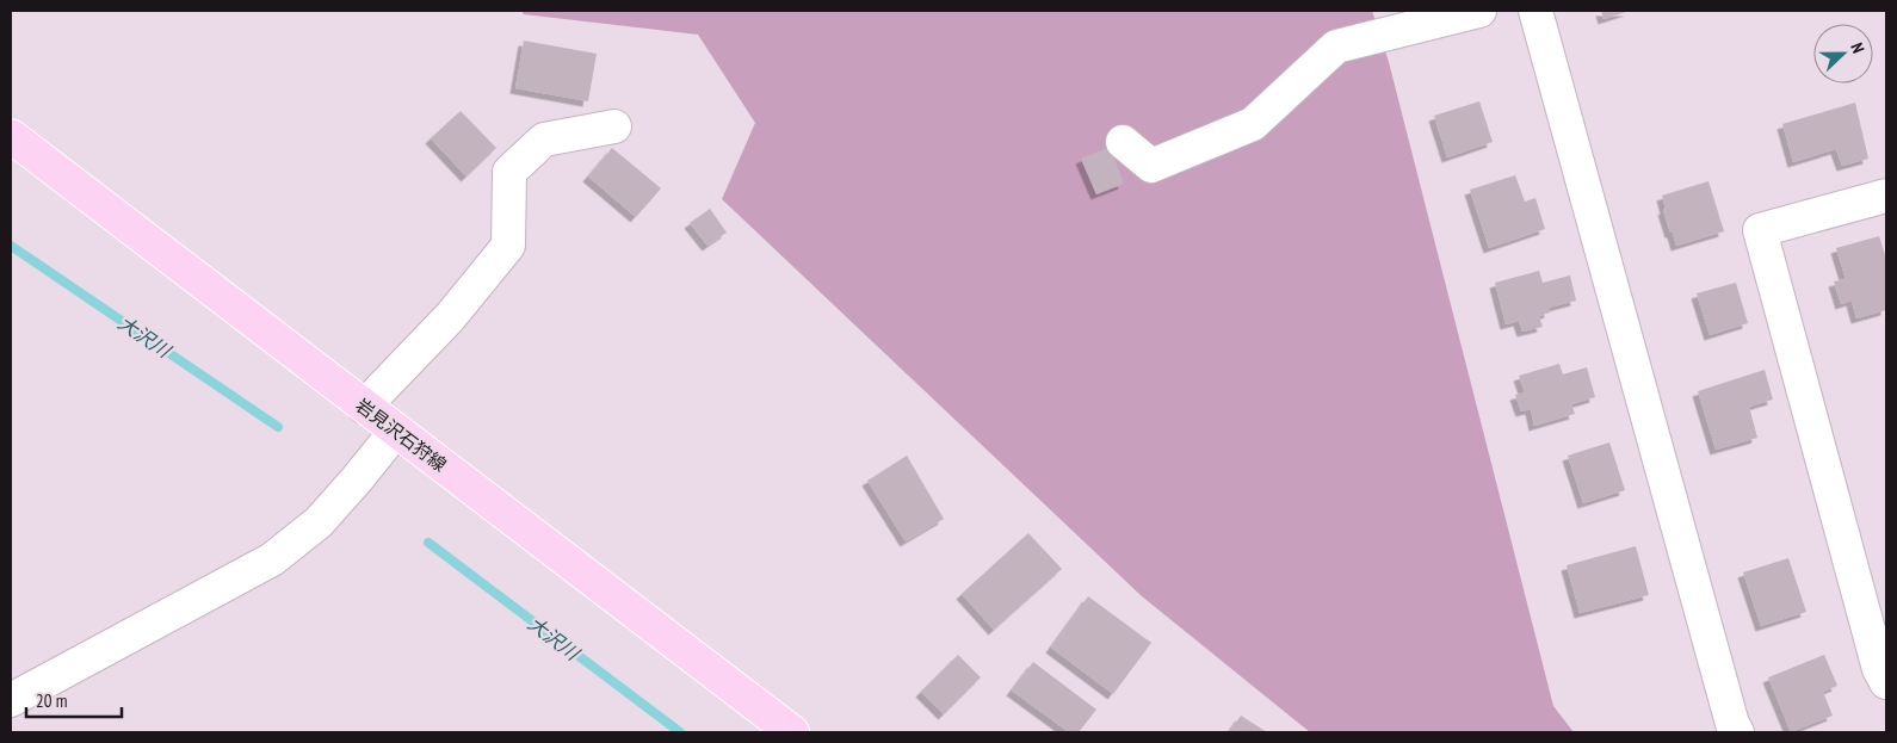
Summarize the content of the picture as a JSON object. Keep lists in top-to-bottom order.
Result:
{
  "streets": {
    "main road": ["岩見沢石狩線"]
  },
  "water": ["大沢川"],
  "scale_bar": "20 m",
  "north": "right"
}
